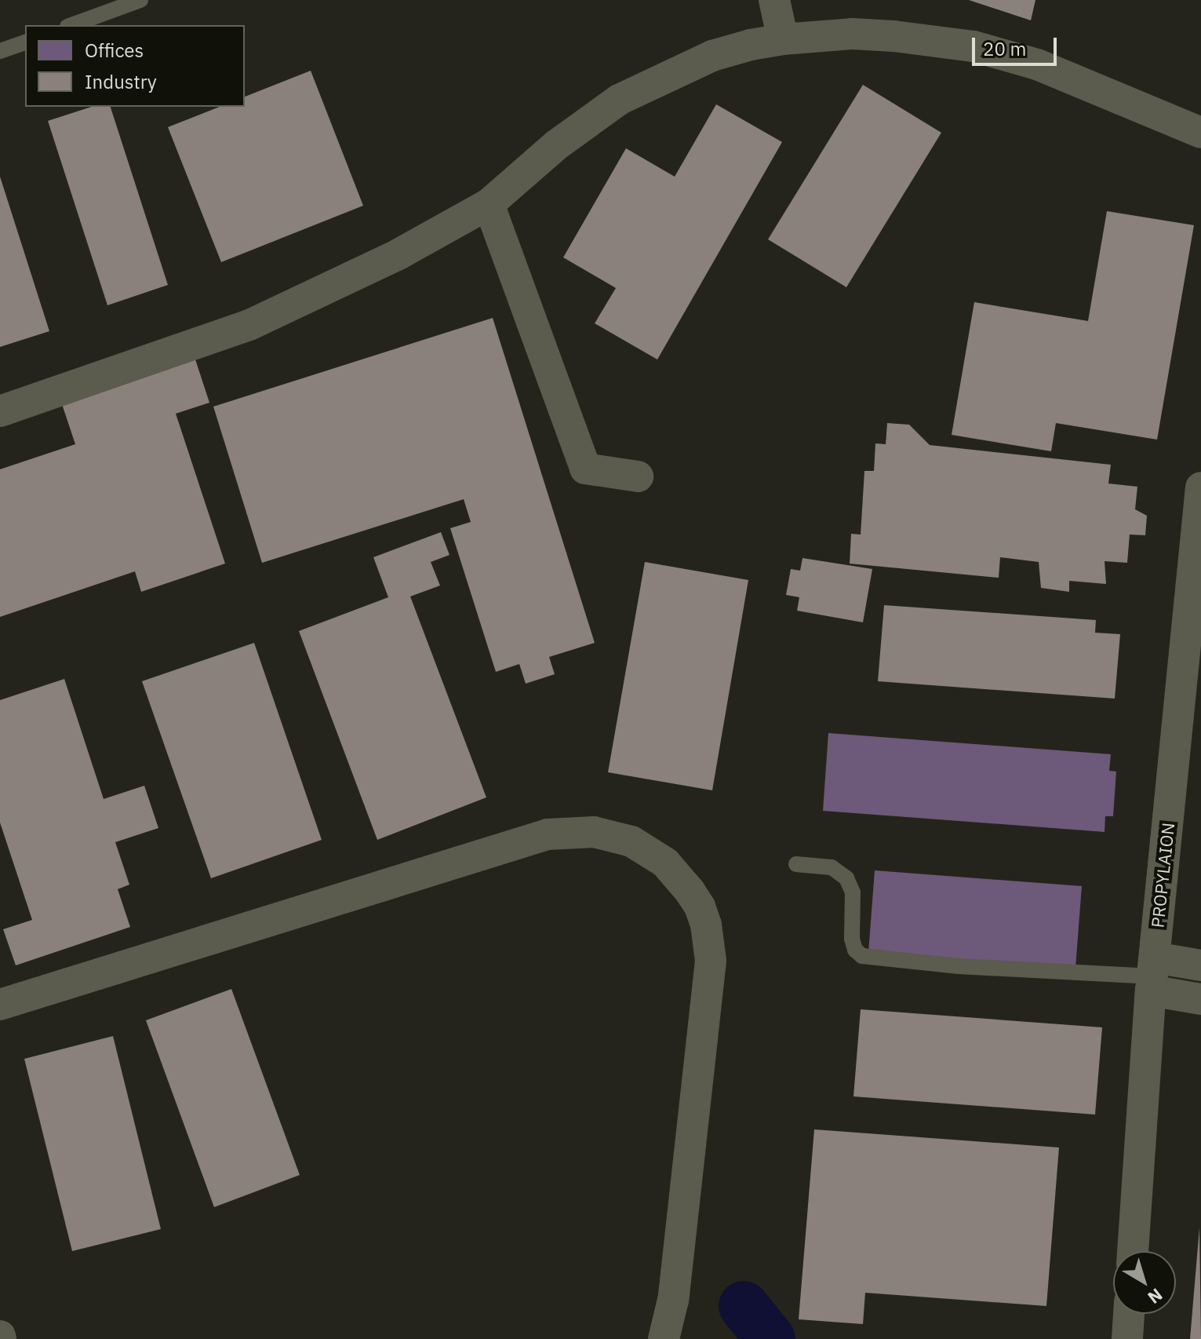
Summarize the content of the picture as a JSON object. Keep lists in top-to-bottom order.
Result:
{
  "streets": {
    "street": ["PROPYLAION"]
  },
  "legend": ["Offices", "Industry"],
  "scale_bar": "20 m",
  "north": "bottom right"
}
